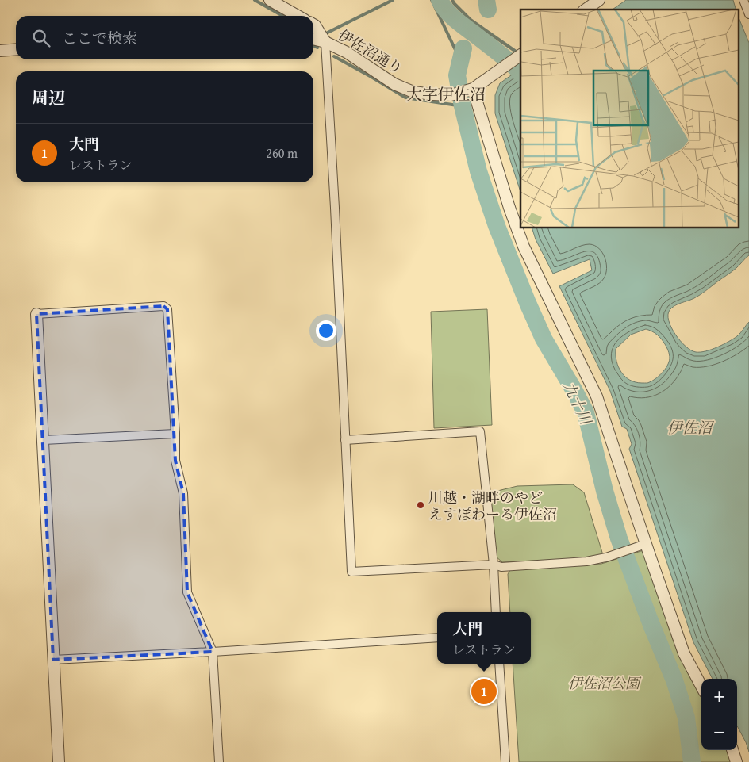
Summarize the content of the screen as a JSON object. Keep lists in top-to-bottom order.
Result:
{
  "streets": {
    "street": ["伊佐沼通り"]
  },
  "districts": ["大字伊佐沼"],
  "water": ["九十川", "伊佐沼"],
  "parks": ["伊佐沼公園"],
  "places": ["川越・湖畔のやど えすぽわーる伊佐沼"],
  "page": {
    "search": "ここで検索",
    "heading": "周辺",
    "list": [
      {
        "mark": "1",
        "name": "大門",
        "note": "レストラン",
        "value": "260 m"
      }
    ],
    "popup": ["大門", "レストラン"],
    "pins": "1",
    "map_buttons": ["+", "−"]
  }
}
